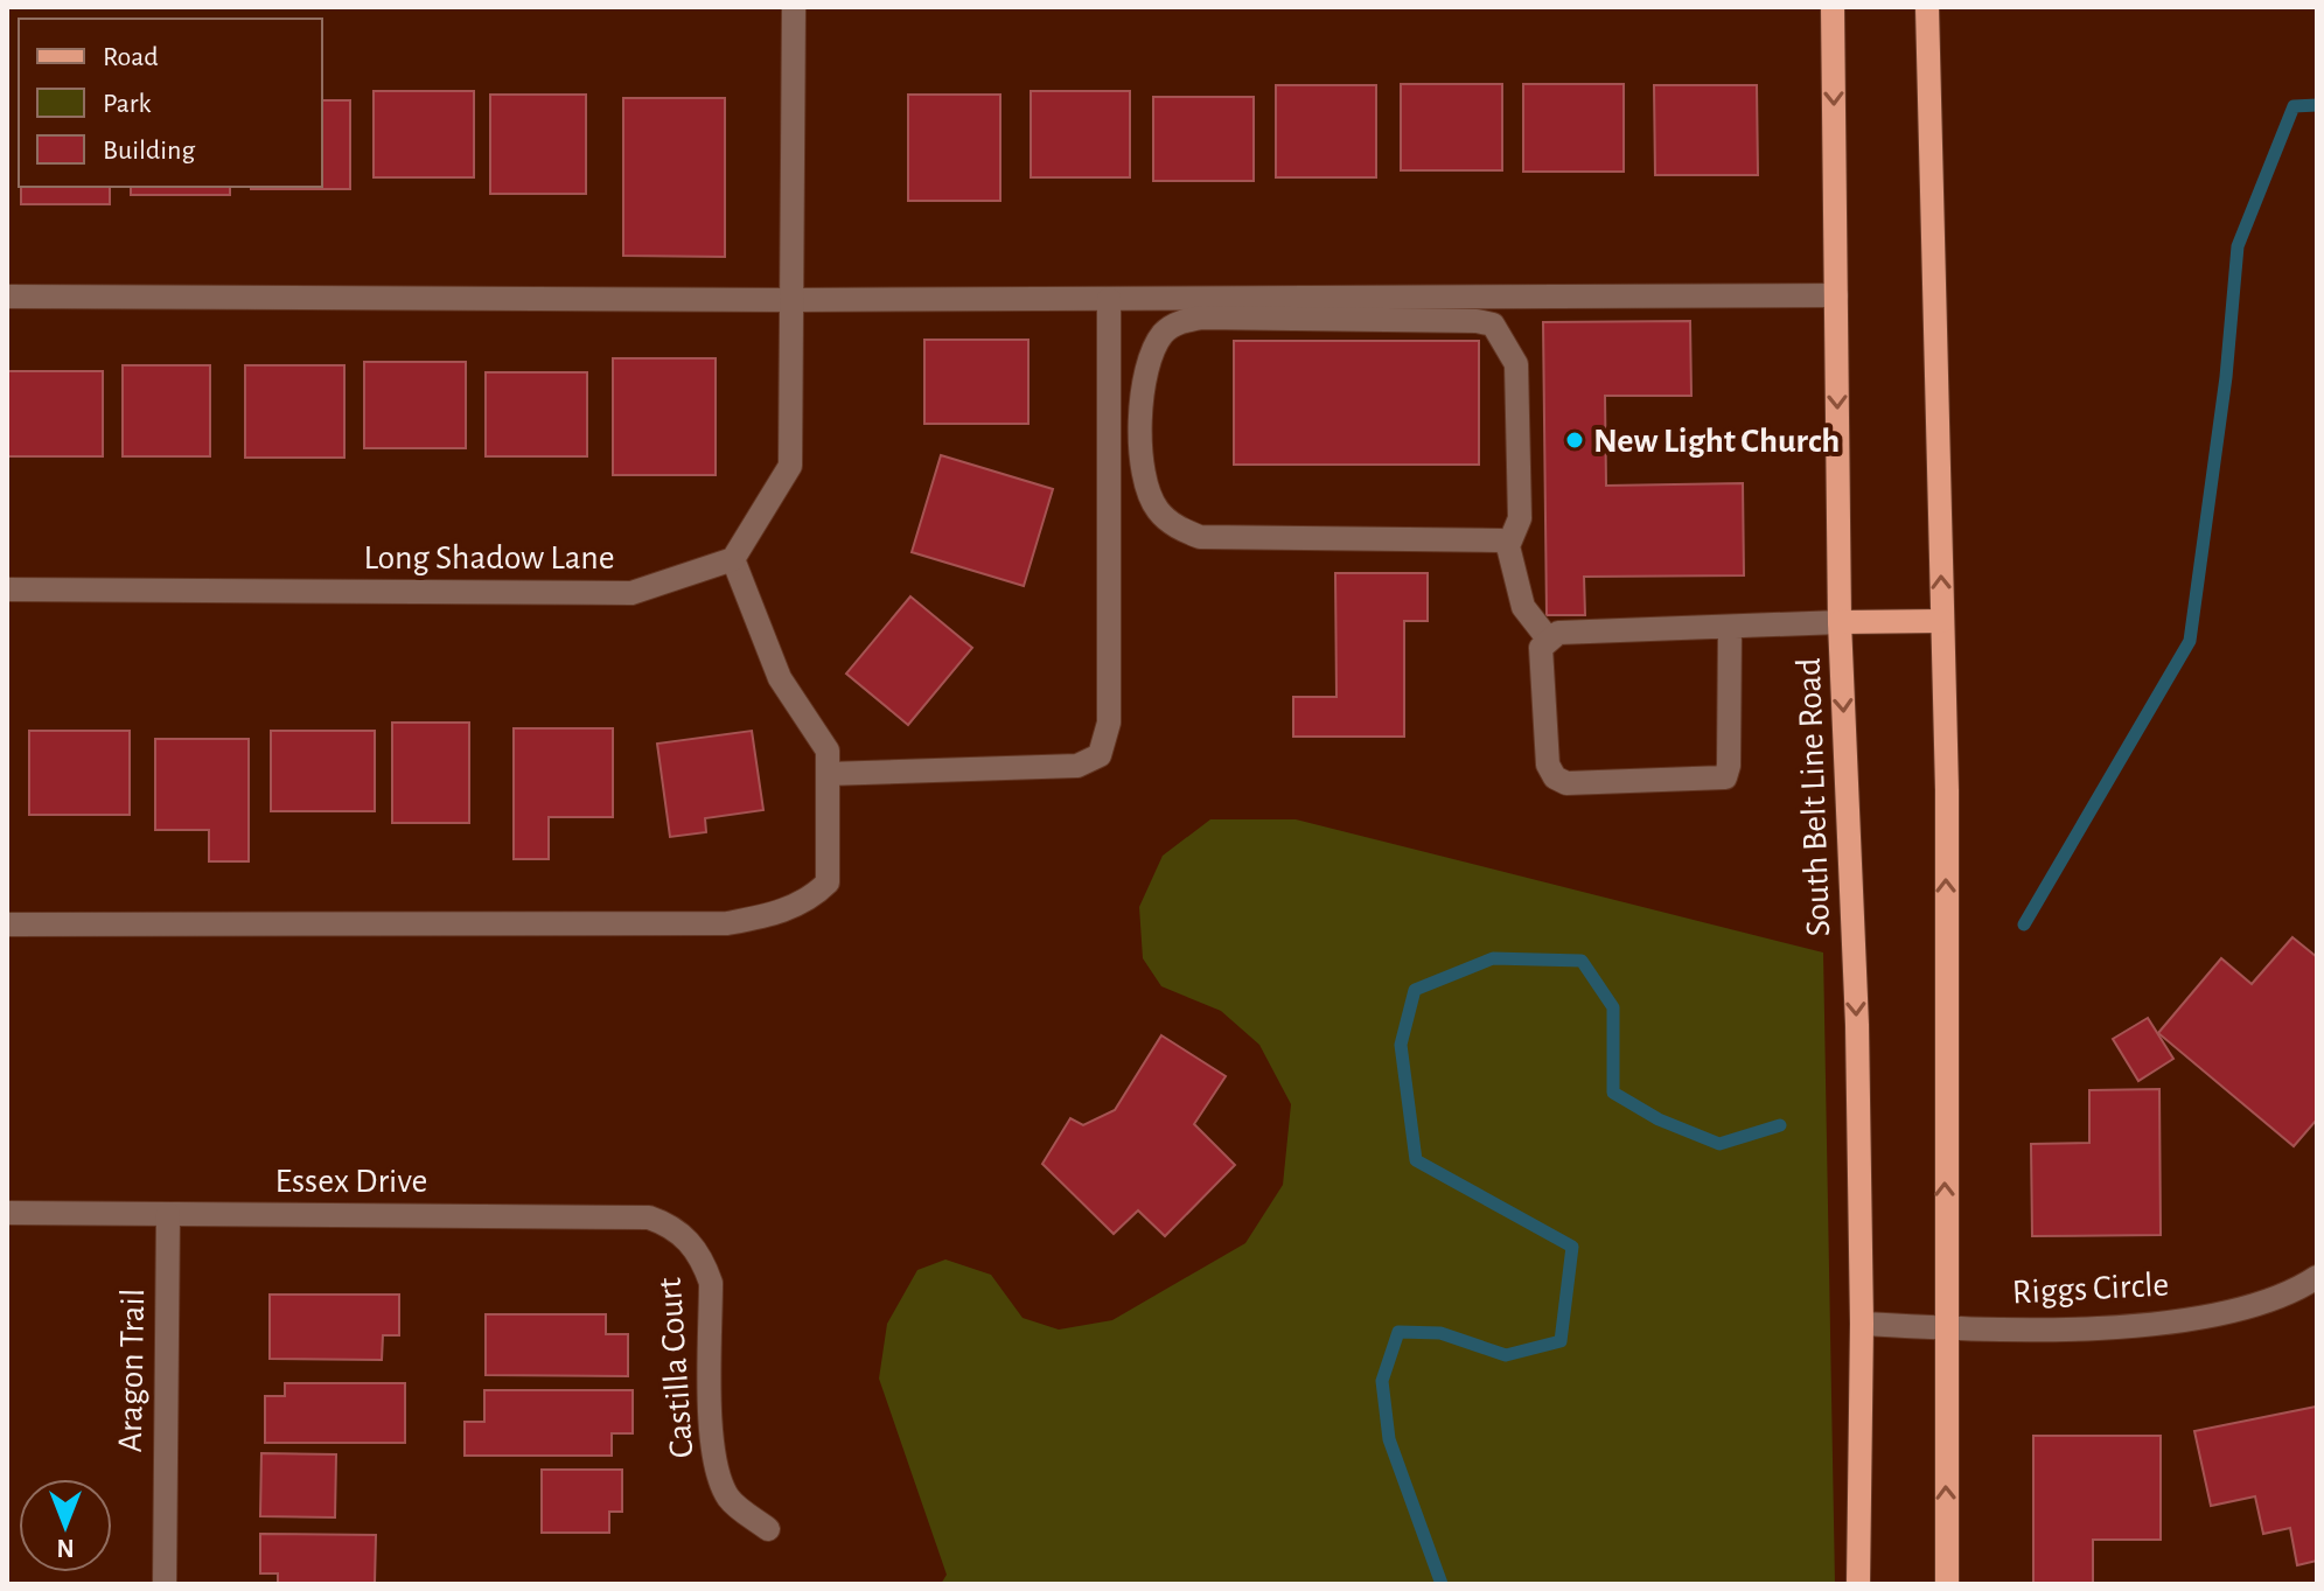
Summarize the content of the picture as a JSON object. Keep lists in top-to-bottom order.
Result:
{
  "streets": {
    "main road": ["South Belt Line Road"],
    "street": [
      "Long Shadow Lane",
      "Essex Drive",
      "Riggs Circle",
      "Castilla Court",
      "Aragon Trail"
    ]
  },
  "crossings": [
    ["South Belt Line Road", "Riggs Circle"],
    ["Essex Drive", "Castilla Court"],
    ["Essex Drive", "Aragon Trail"]
  ],
  "places": ["New Light Church"],
  "legend": ["Road", "Park", "Building"],
  "north": "bottom"
}
